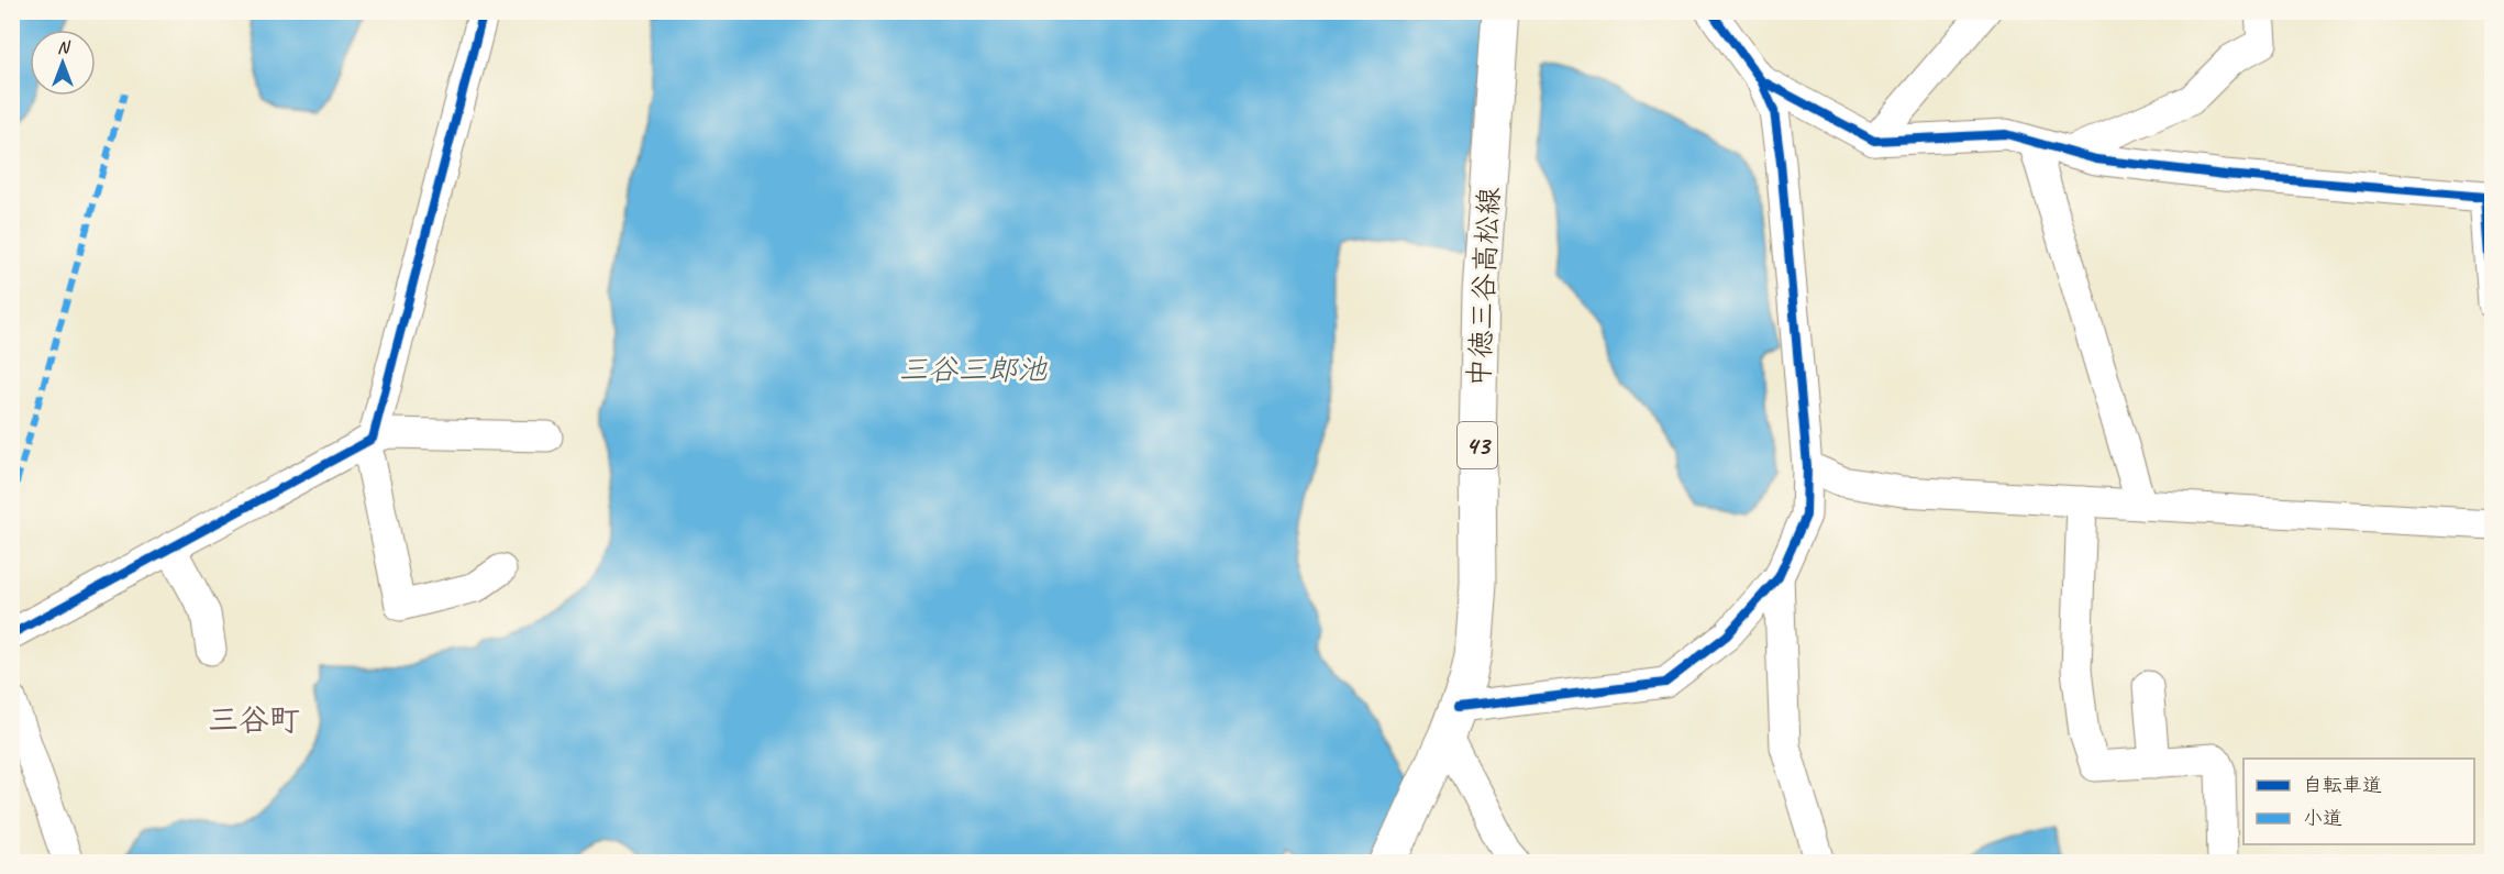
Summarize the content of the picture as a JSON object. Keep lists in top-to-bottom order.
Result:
{
  "streets": {
    "main road": ["中徳三谷高松線", "43"]
  },
  "districts": ["三谷町"],
  "water": ["三谷三郎池"],
  "legend": ["自転車道", "小道"],
  "north": "top"
}
